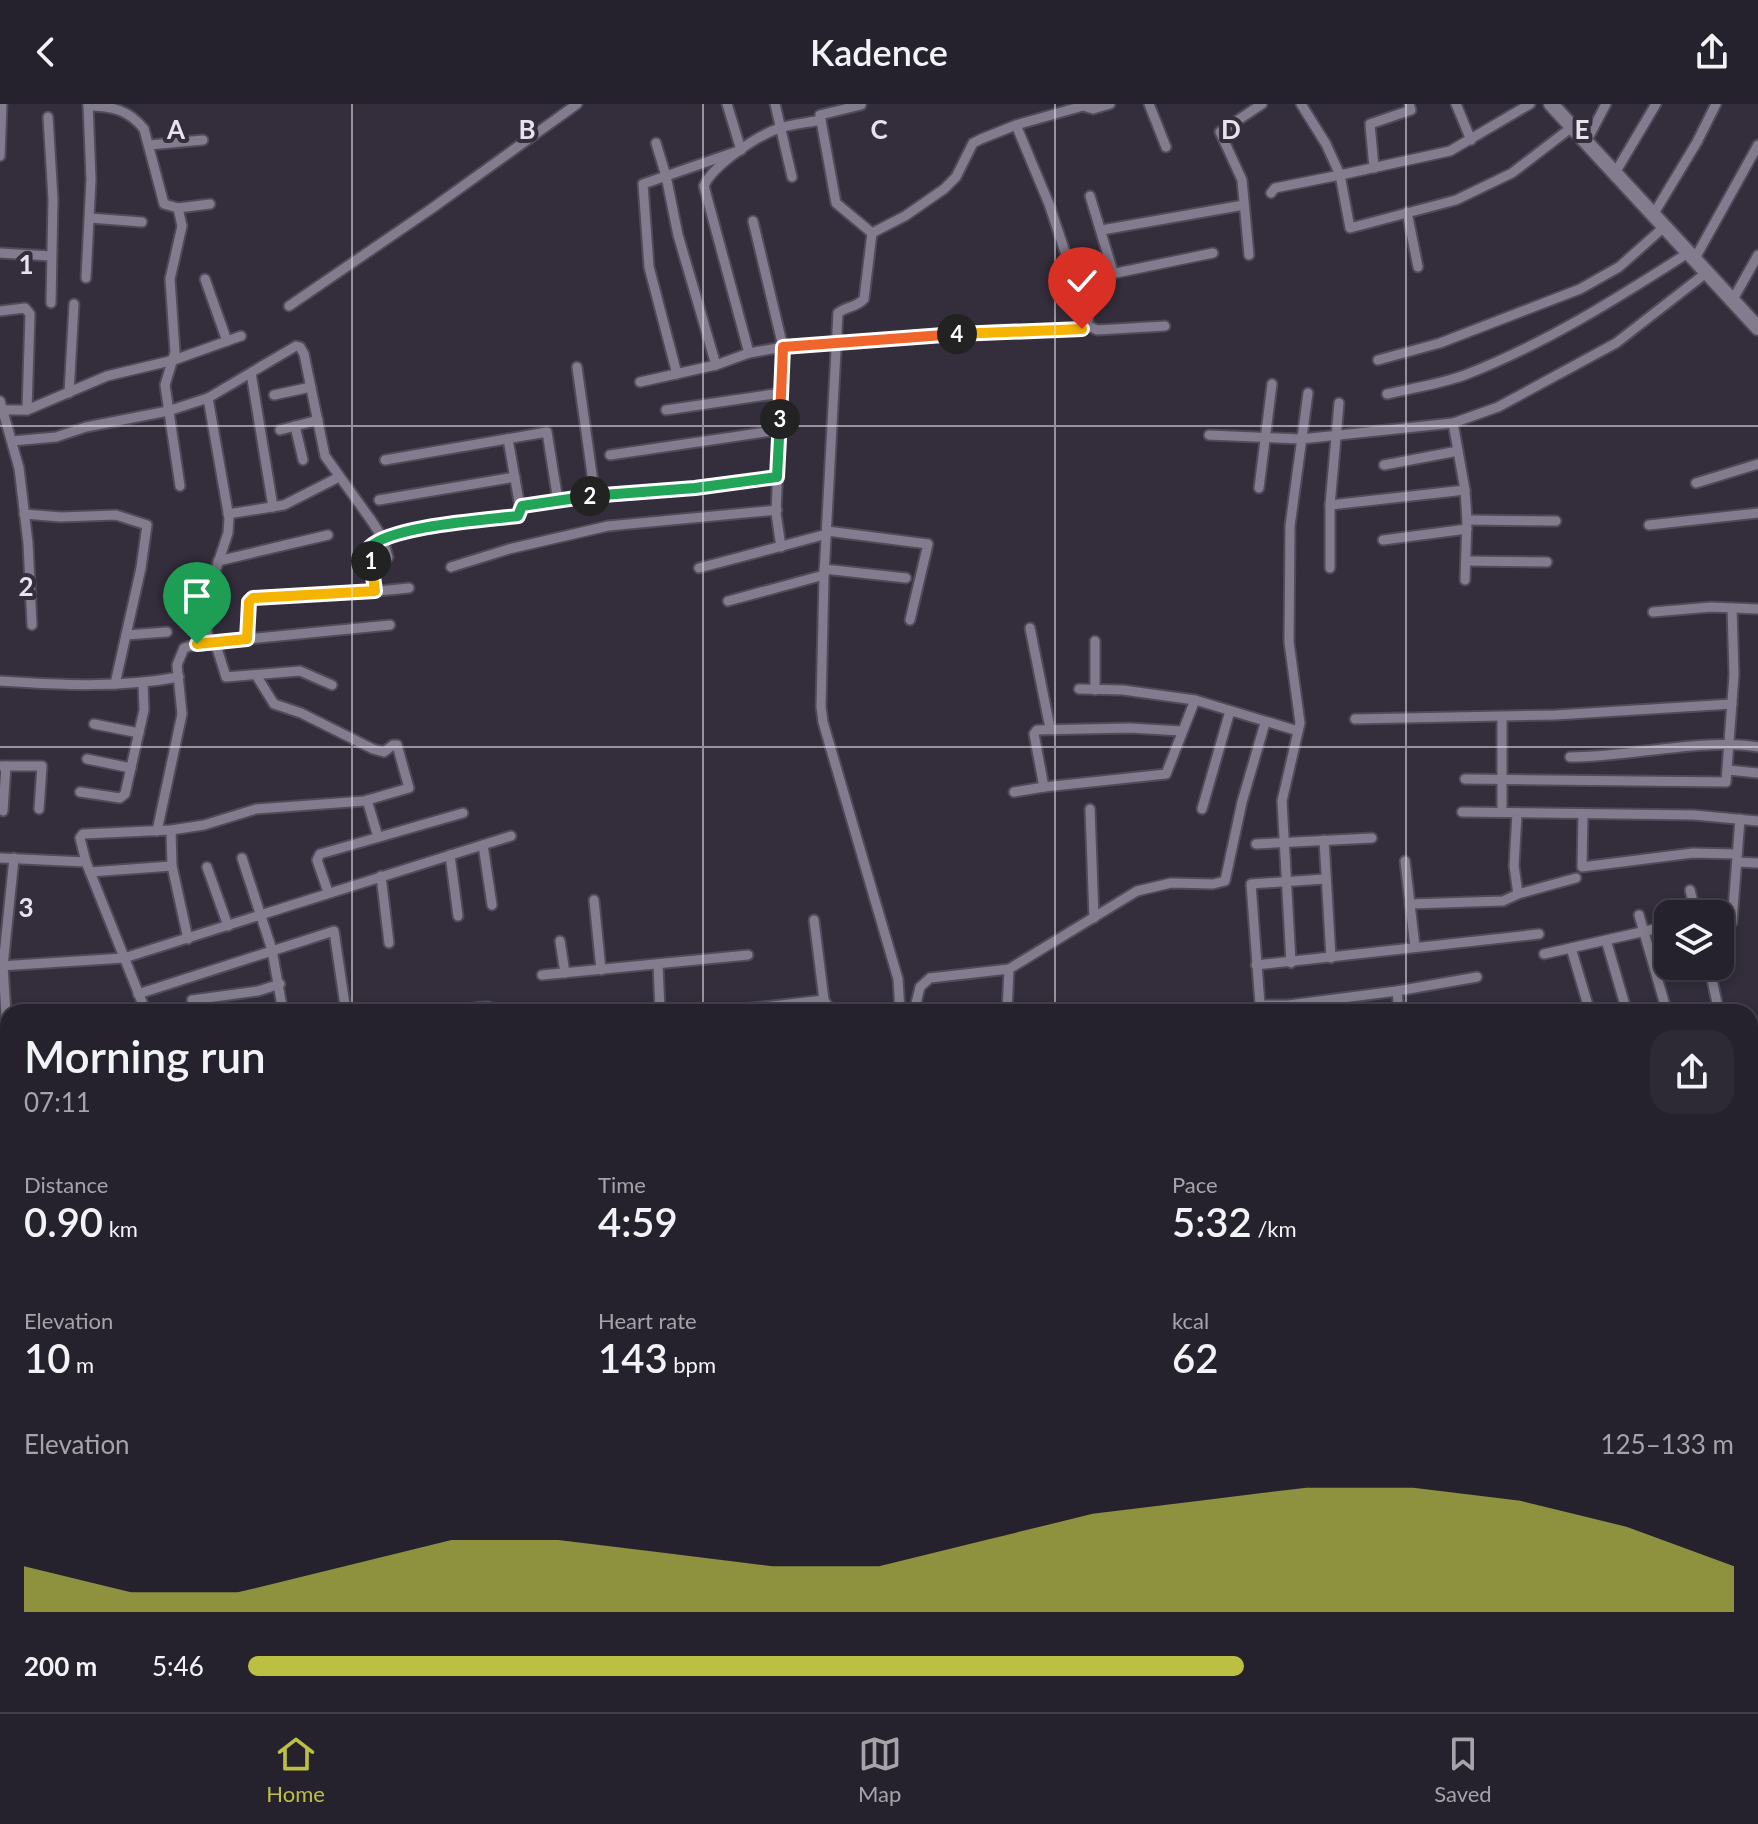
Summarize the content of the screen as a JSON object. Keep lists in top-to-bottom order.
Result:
{
  "page": {
    "header": "Kadence",
    "pins": [
      "4",
      "3",
      "2",
      "1"
    ],
    "heading": ["Morning run", "07:11"],
    "stats": [
      ["Distance", "0.90 km"],
      ["Time", "4:59"],
      ["Pace", "5:32 /km"],
      ["Elevation", "10 m"],
      ["Heart rate", "143 bpm"],
      ["kcal", "62"]
    ],
    "chart": ["Elevation", "125–133 m"],
    "list": [
      {
        "name": "200 m",
        "note": "5:46"
      }
    ],
    "tabs": ["Home", "Map", "Saved"]
  },
  "grid": {
    "columns": [
      "A",
      "B",
      "C",
      "D",
      "E"
    ],
    "rows": ["1", "2", "3"]
  }
}
